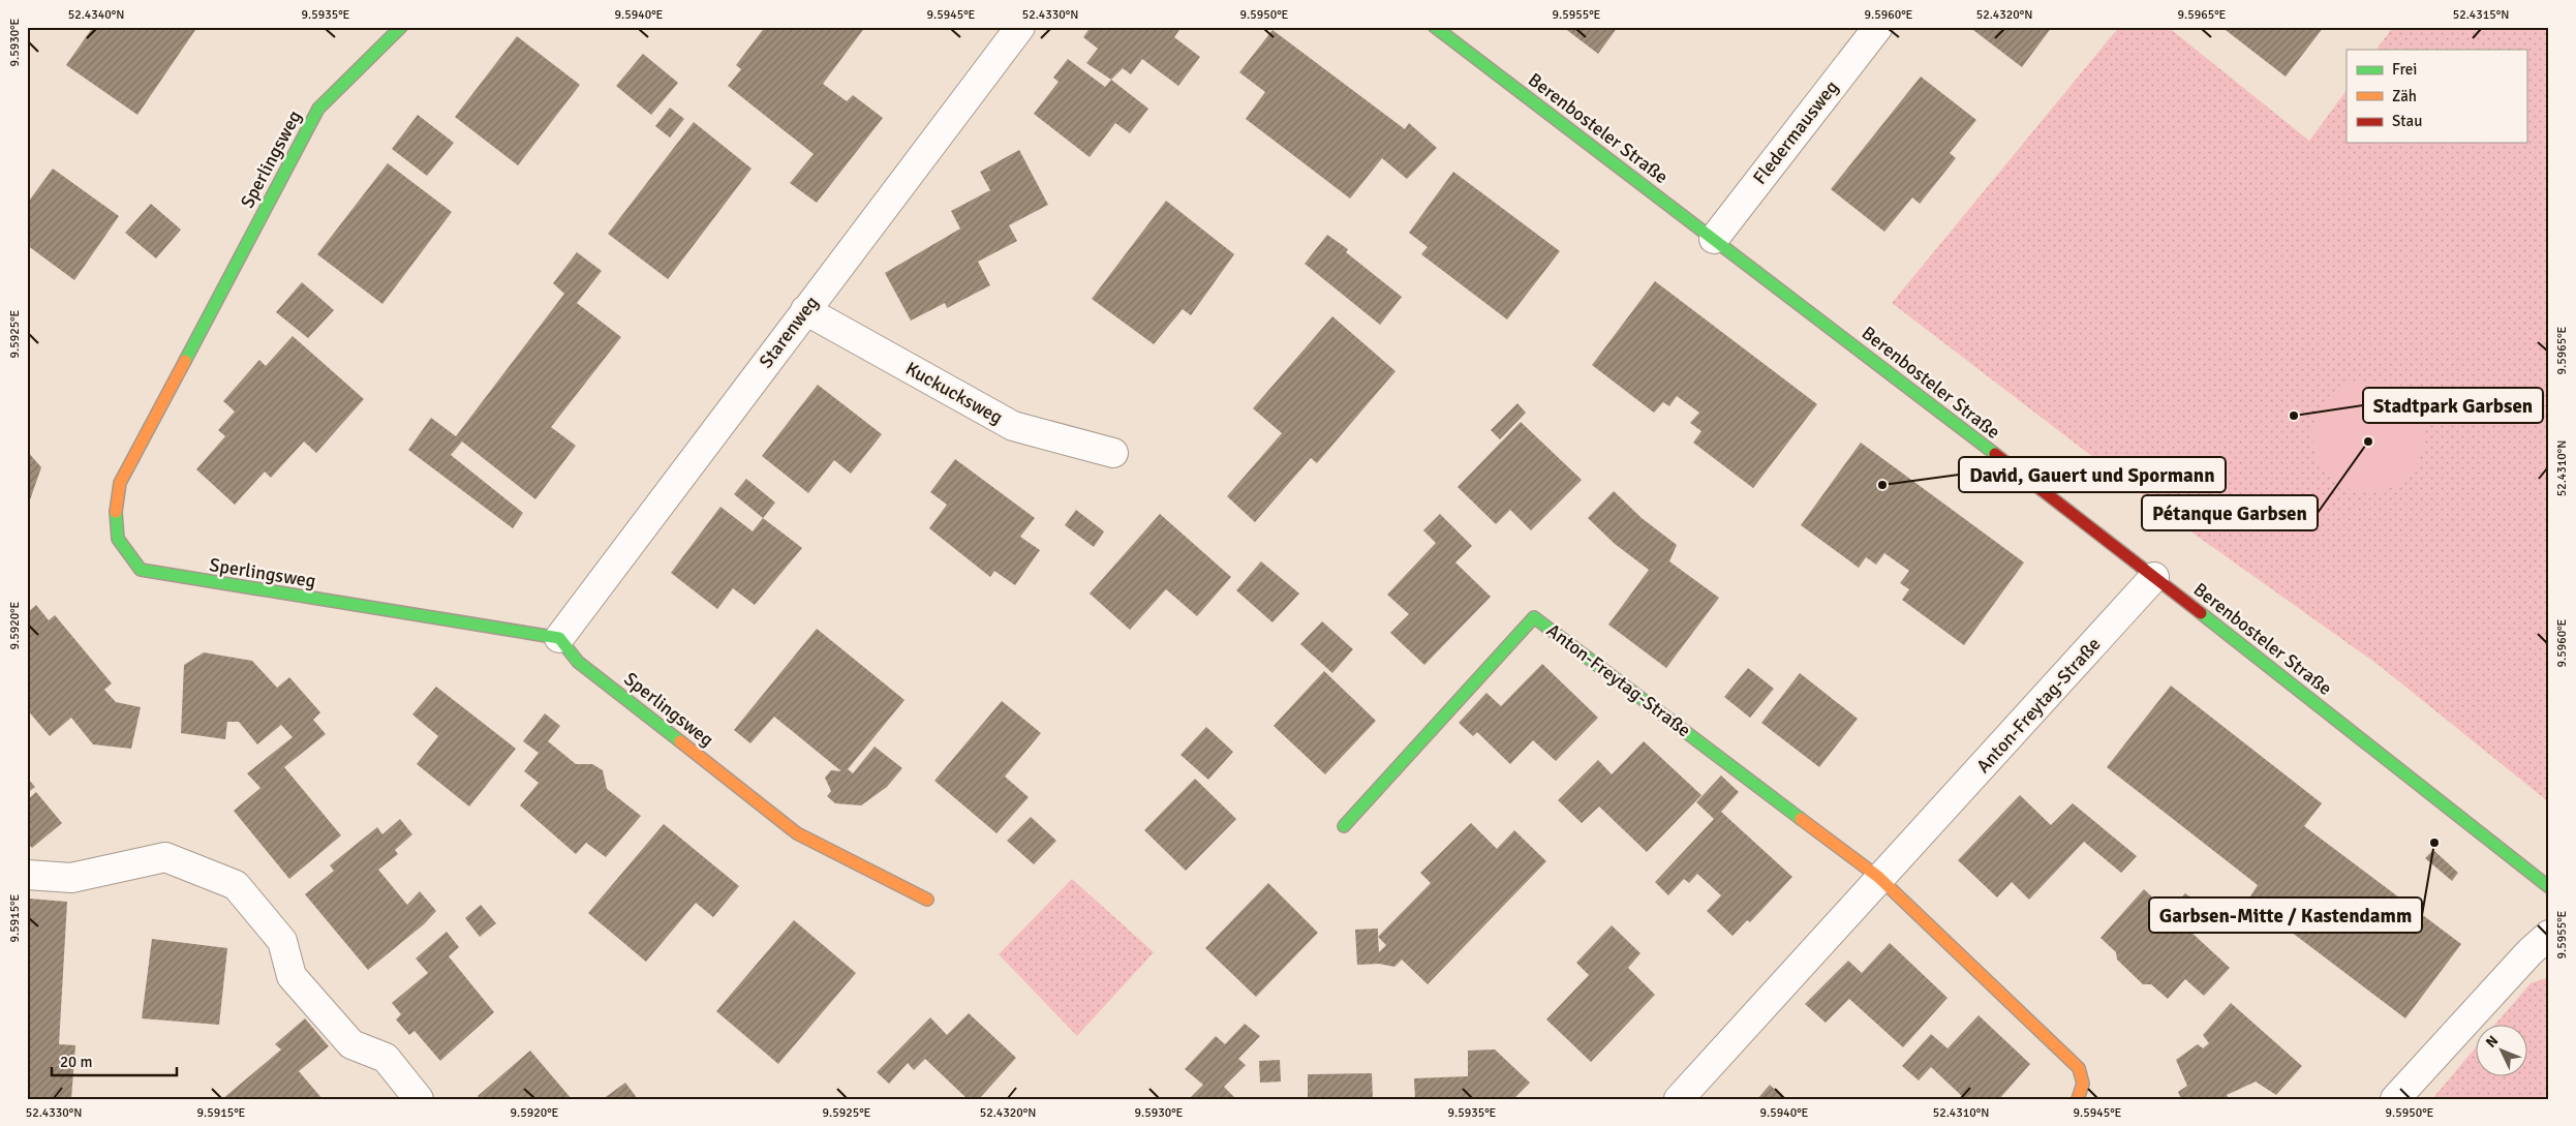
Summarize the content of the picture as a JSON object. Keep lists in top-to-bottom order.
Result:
{
  "streets": {
    "street": [
      "Berenbosteler Straße",
      "Fledermausweg",
      "Sperlingsweg",
      "Starenweg",
      "Kuckucksweg",
      "Anton-Freytag-Straße"
    ]
  },
  "crossings": [
    ["Berenbosteler Straße", "Fledermausweg"],
    ["Berenbosteler Straße", "Anton-Freytag-Straße"],
    ["Sperlingsweg", "Starenweg"],
    ["Starenweg", "Kuckucksweg"]
  ],
  "places": [
    "Stadtpark Garbsen",
    "Pétanque Garbsen",
    "David, Gauert und Spormann",
    "Garbsen-Mitte / Kastendamm"
  ],
  "legend": ["Frei", "Zäh", "Stau"],
  "scale_bar": "20 m",
  "north": "top left",
  "coordinates": [
    "52.4340°N",
    "9.5935°E",
    "9.5940°E",
    "9.5945°E",
    "52.4330°N",
    "9.5950°E",
    "9.5955°E",
    "9.5960°E",
    "52.4320°N",
    "9.5965°E",
    "52.4315°N",
    "9.5930°E",
    "9.5925°E",
    "52.4310°N",
    "9.5920°E",
    "9.5915°E"
  ]
}
